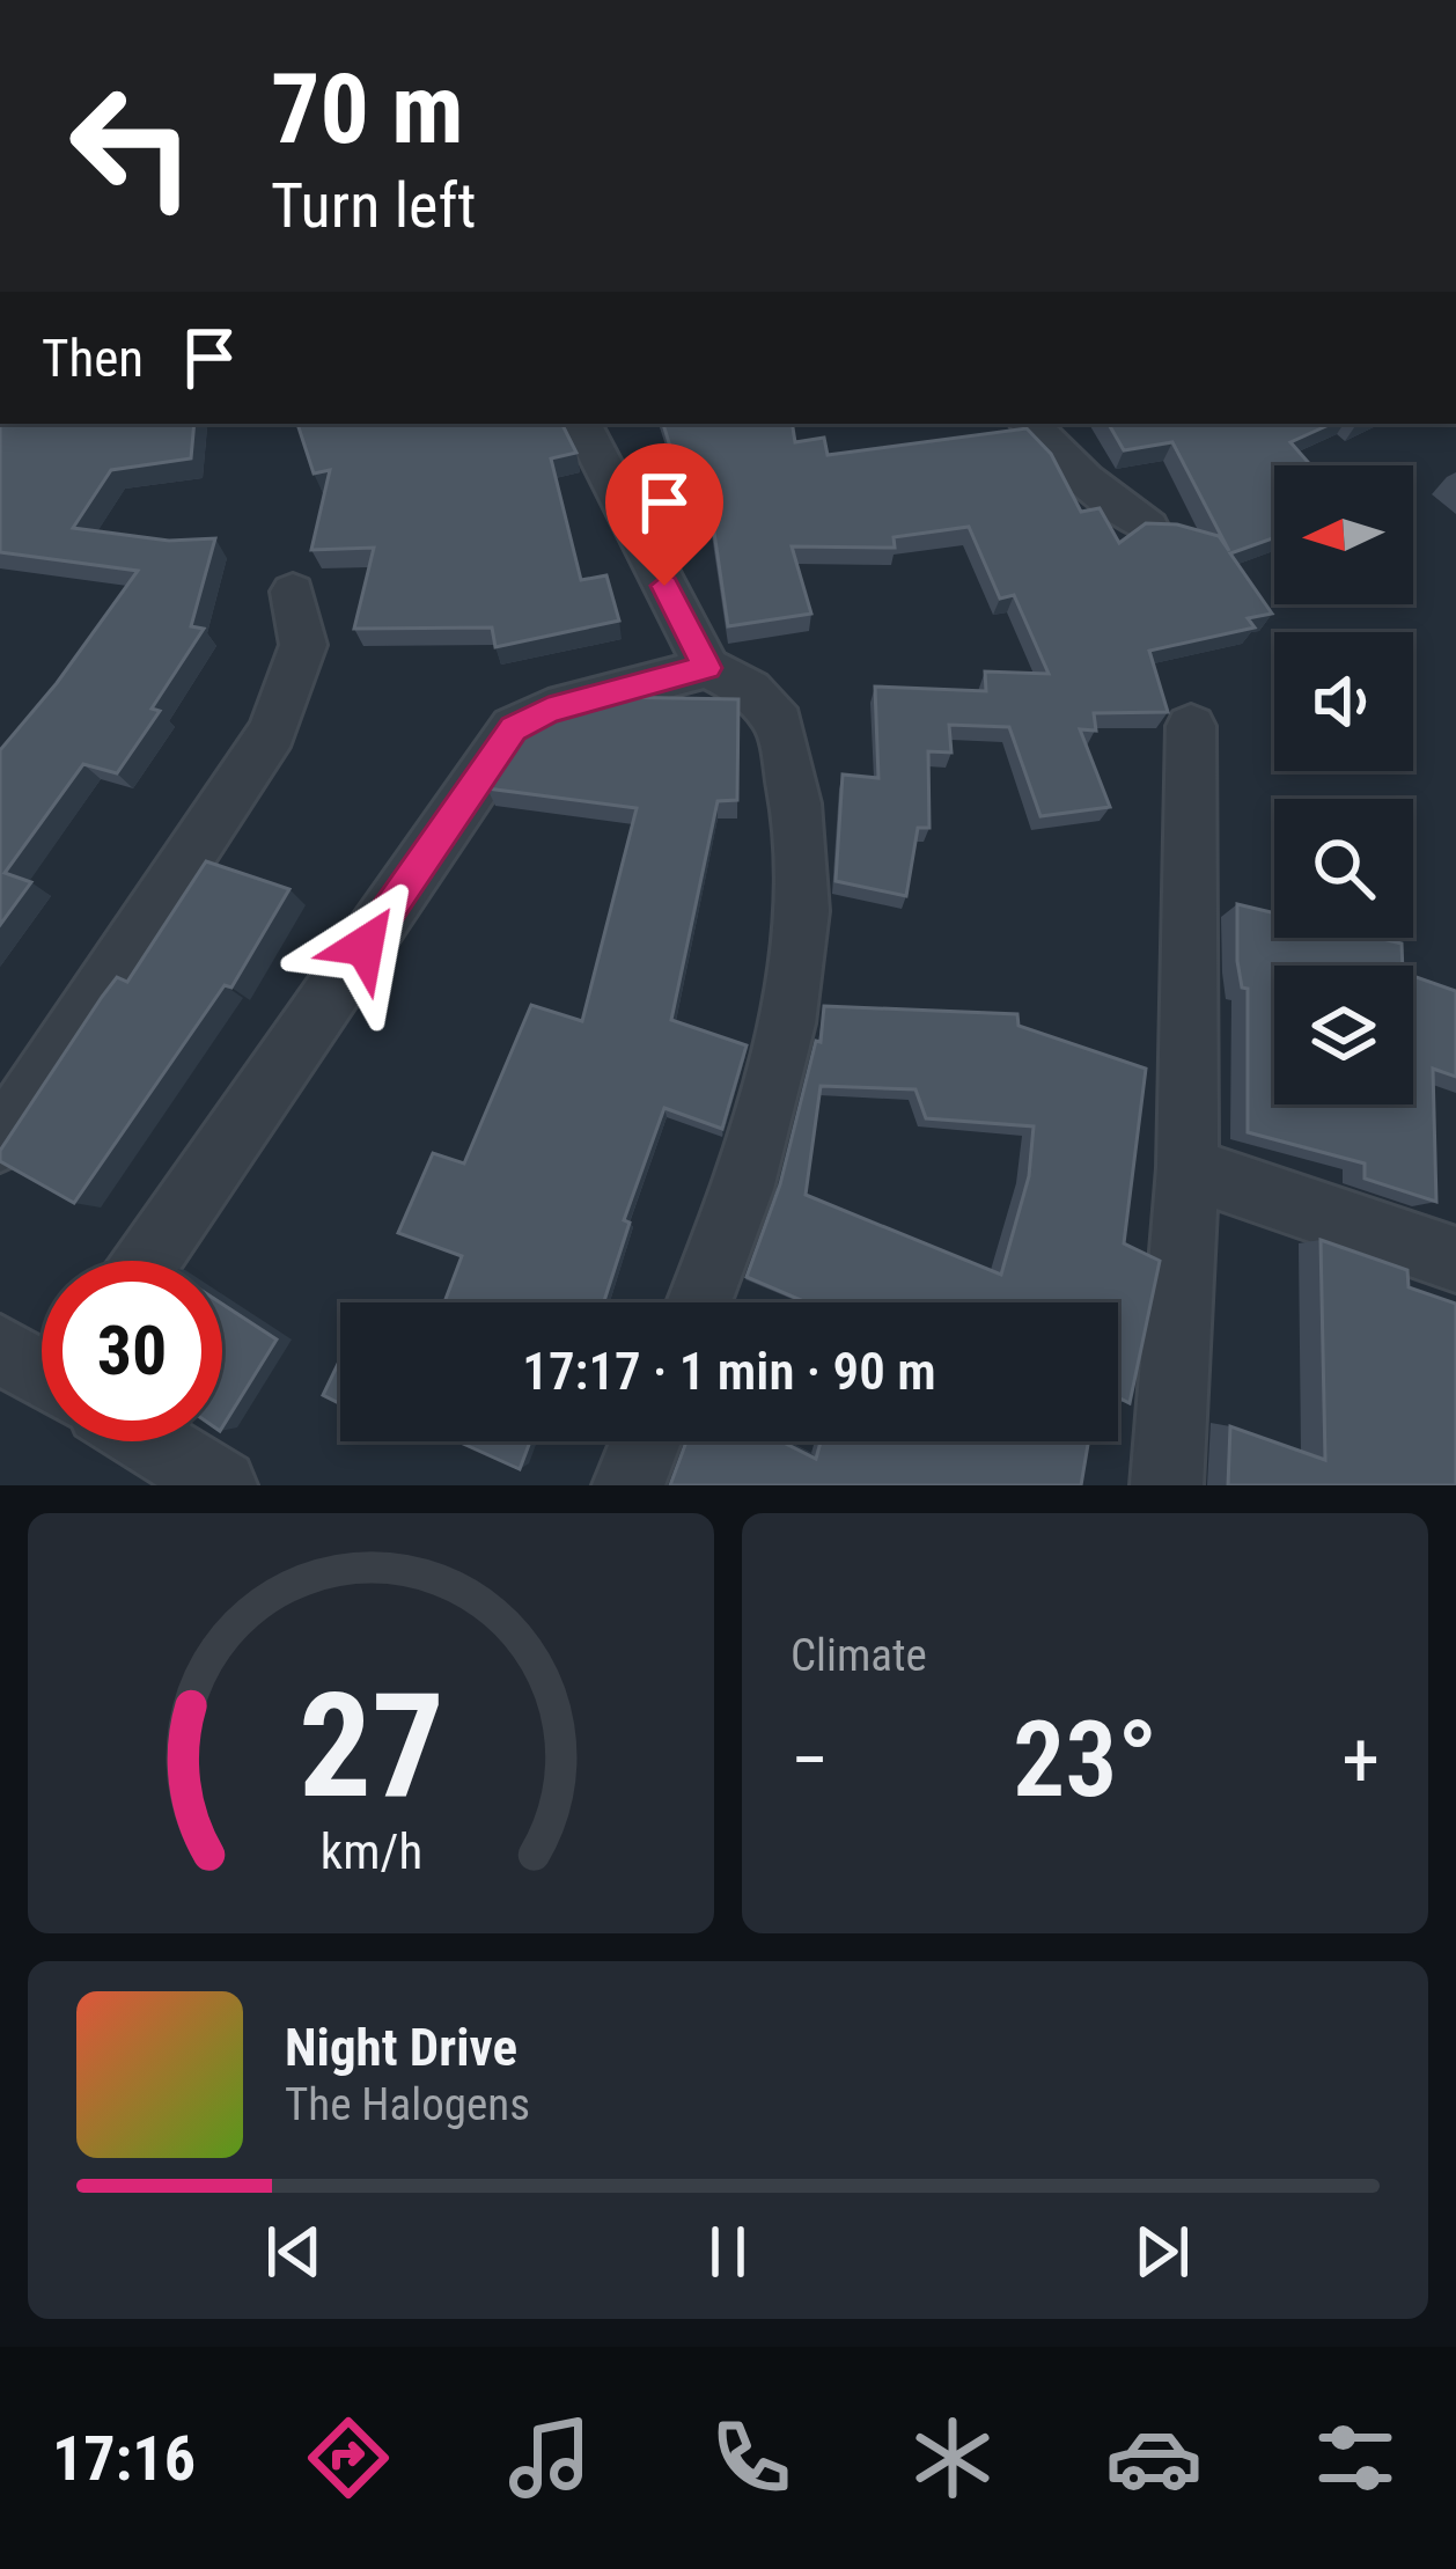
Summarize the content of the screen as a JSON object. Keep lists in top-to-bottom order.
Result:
{
  "north": "left",
  "page": {
    "turn": ["70 m", "Turn left"],
    "then": "Then",
    "limit": "30",
    "trip": "17:17 · 1 min · 90 m",
    "tile": "Climate",
    "heat": ["−", "23°", "+"],
    "song": ["Night Drive", "The Halogens"],
    "tabs": "17:16",
    "gauge": ["27", "km/h"]
  }
}
